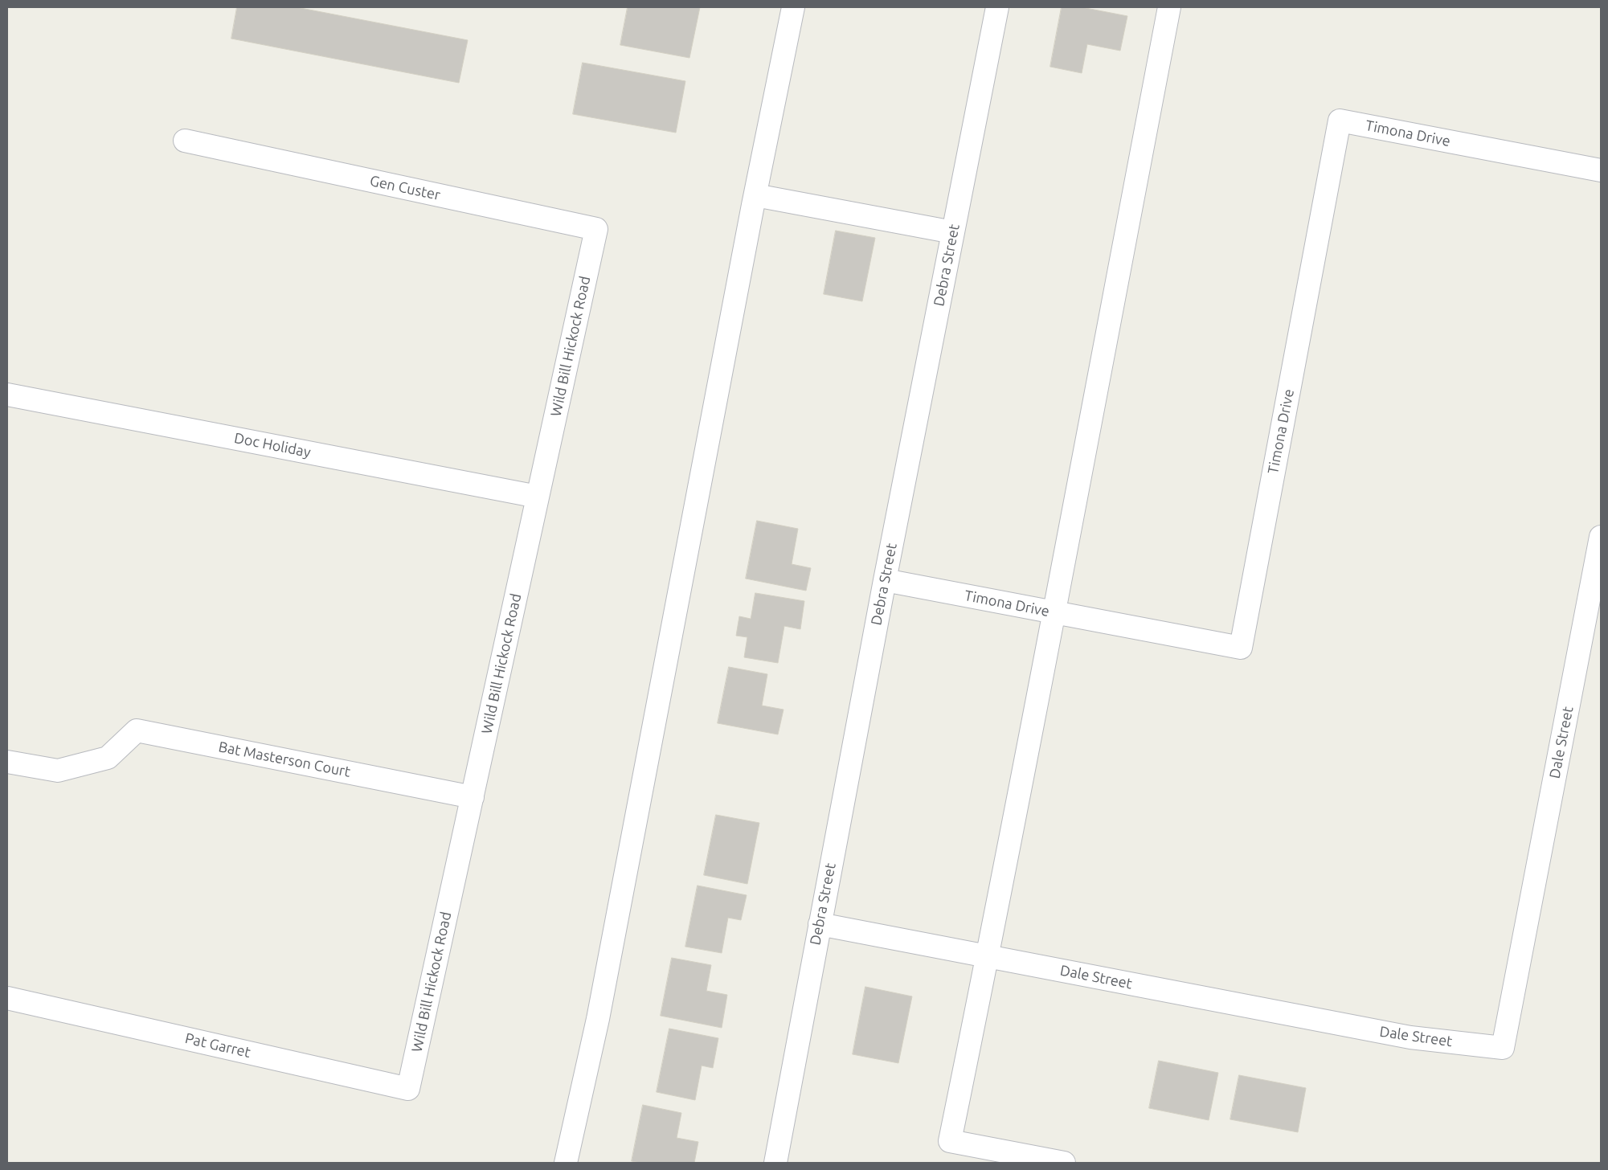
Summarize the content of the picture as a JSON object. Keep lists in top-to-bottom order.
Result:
{
  "streets": {
    "street": [
      "Timona Drive",
      "Gen Custer",
      "Debra Street",
      "Wild Bill Hickock Road",
      "Doc Holiday",
      "Dale Street",
      "Bat Masterson Court",
      "Pat Garret"
    ]
  },
  "crossings": [
    ["Timona Drive", "Debra Street"],
    ["Gen Custer", "Wild Bill Hickock Road"],
    ["Debra Street", "Dale Street"],
    ["Wild Bill Hickock Road", "Doc Holiday"],
    ["Wild Bill Hickock Road", "Bat Masterson Court"],
    ["Wild Bill Hickock Road", "Pat Garret"]
  ]
}
